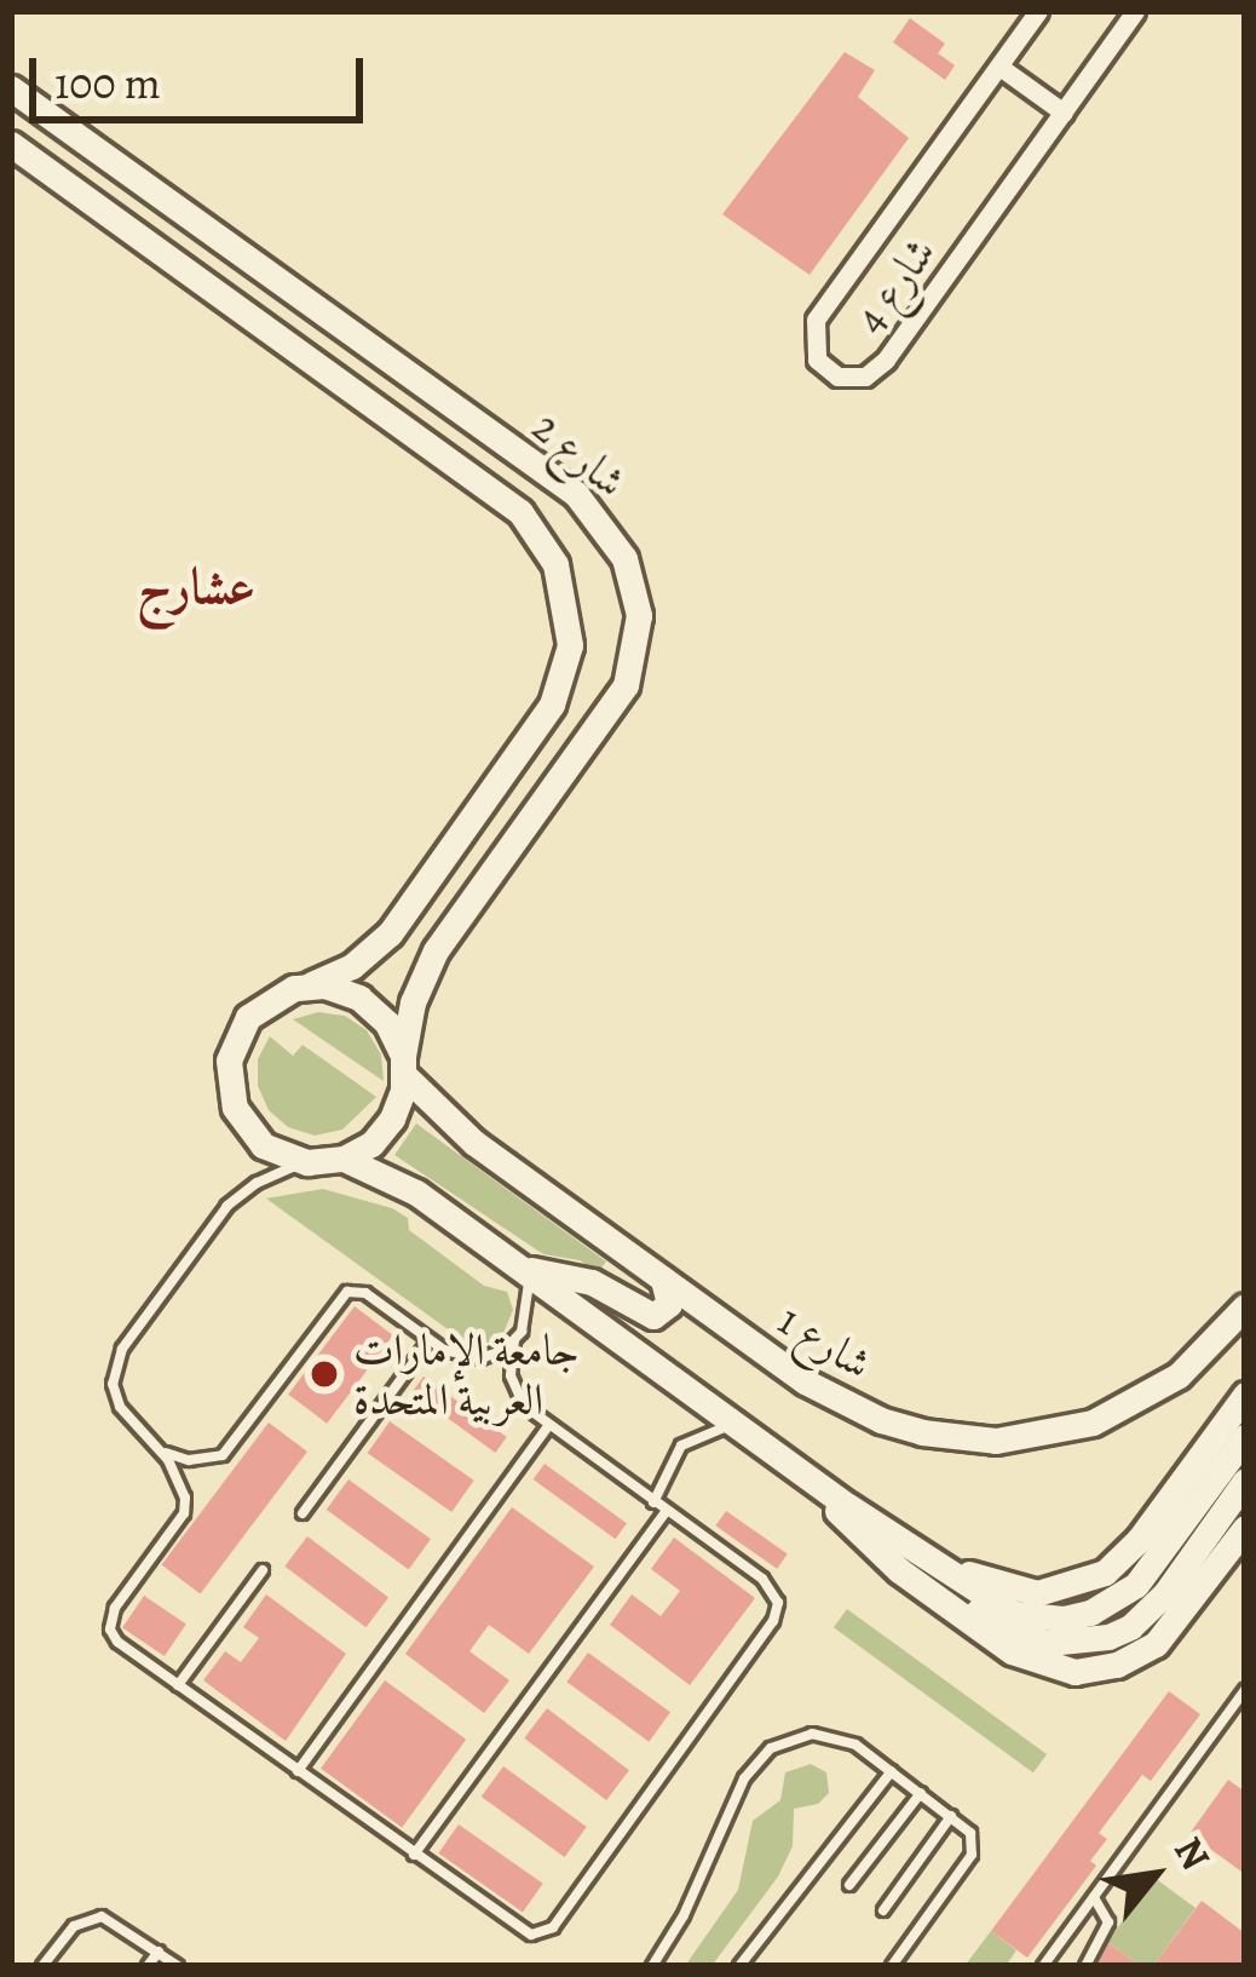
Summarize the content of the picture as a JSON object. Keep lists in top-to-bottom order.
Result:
{
  "streets": {
    "street": ["شارع 4", "شارع 2", "شارع 1"]
  },
  "crossings": [
    ["شارع 2", "شارع 1"]
  ],
  "districts": ["عشارج"],
  "places": ["جامعة الإمارات العربية المتحدة"],
  "scale_bar": "100 m",
  "north": "top right"
}
